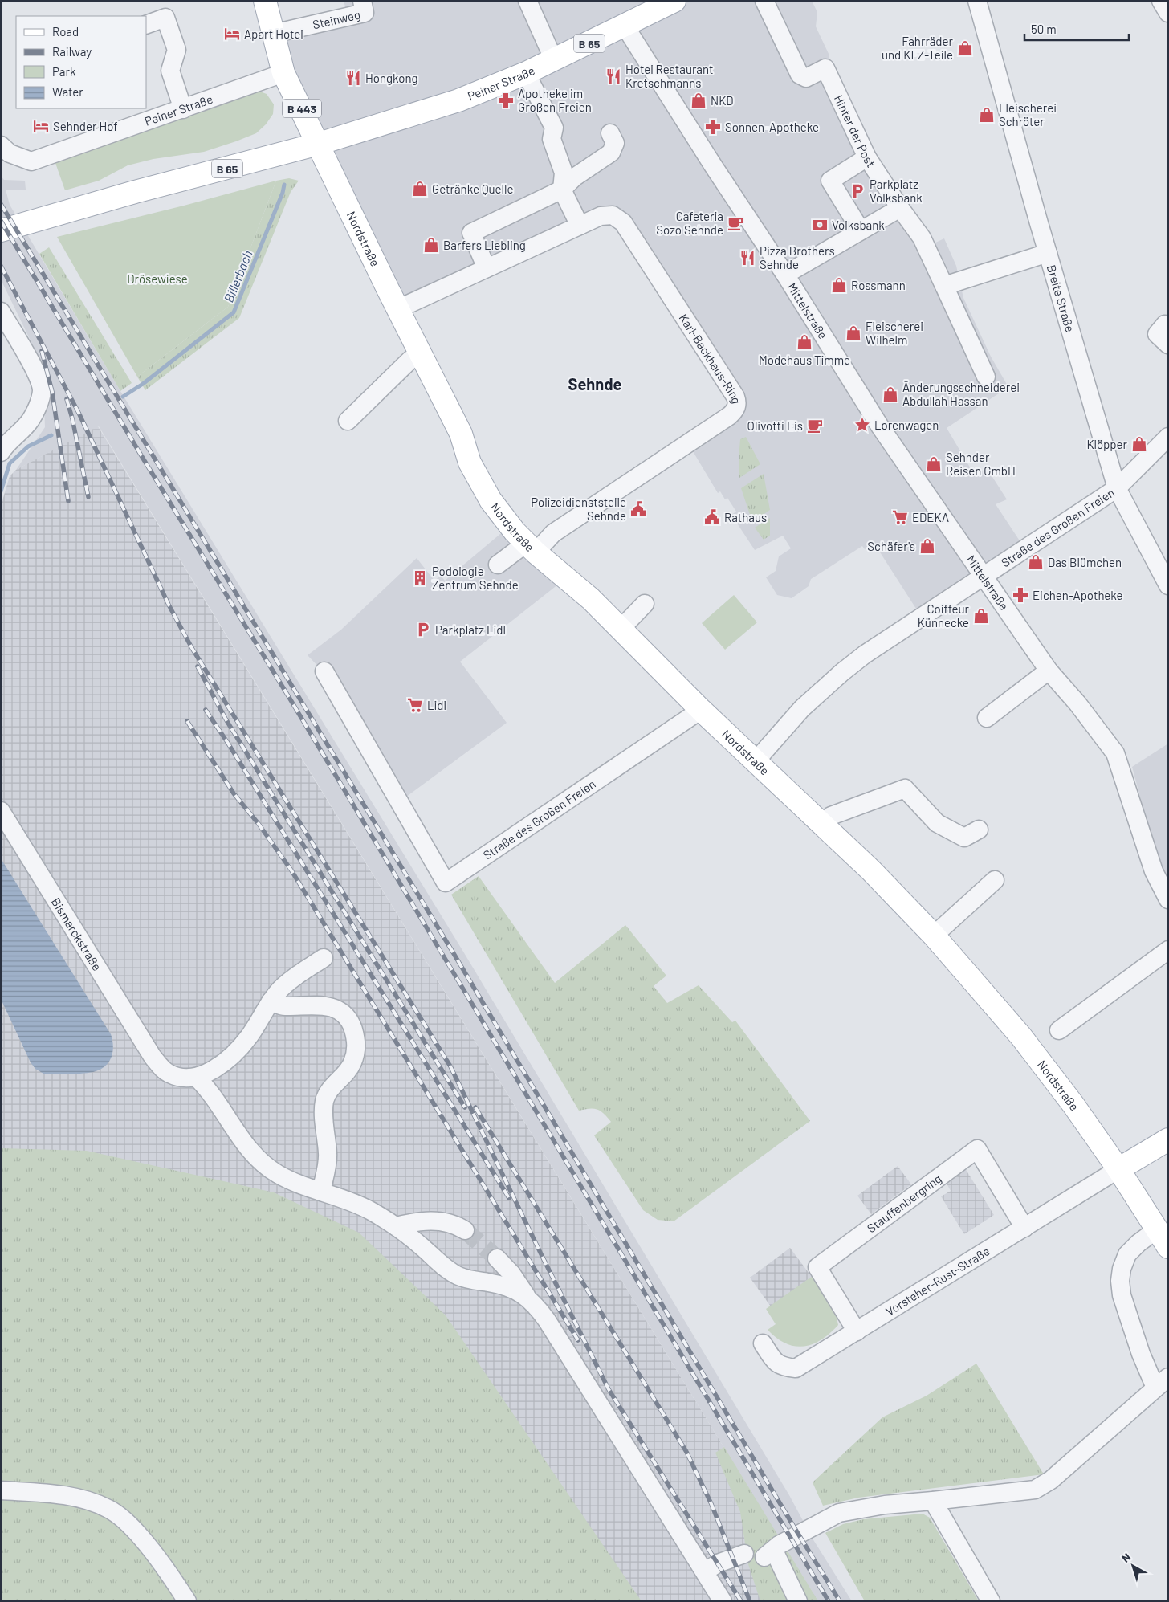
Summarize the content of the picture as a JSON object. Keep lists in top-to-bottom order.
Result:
{
  "streets": {
    "main road": [
      "B 65",
      "Peiner Straße",
      "B 443",
      "Nordstraße"
    ],
    "street": [
      "Steinweg",
      "Hinter der Post",
      "Breite Straße",
      "Mittelstraße",
      "Karl-Backhaus-Ring",
      "Straße des Großen Freien",
      "Bismarckstraße",
      "Stauffenbergring",
      "Vorsteher-Rust-Straße"
    ]
  },
  "crossings": [
    ["Steinweg", "B 443"],
    ["Peiner Straße", "B 443"],
    ["Peiner Straße", "Nordstraße"],
    ["Peiner Straße", "Mittelstraße"],
    ["B 443", "Nordstraße"],
    ["Hinter der Post", "Mittelstraße"],
    ["Nordstraße", "Karl-Backhaus-Ring"],
    ["Nordstraße", "Straße des Großen Freien"],
    ["Nordstraße", "Vorsteher-Rust-Straße"],
    ["Breite Straße", "Straße des Großen Freien"],
    ["Mittelstraße", "Straße des Großen Freien"],
    ["Stauffenbergring", "Vorsteher-Rust-Straße"]
  ],
  "districts": ["Sehnde"],
  "water": ["Billerbach"],
  "parks": ["Drösewiese"],
  "places": {
    "hotel": ["Apart Hotel", "Sehnder Hof"],
    "shop": [
      "Fahrräder und KFZ-Teile",
      "NKD",
      "Fleischerei Schröter",
      "Getränke Quelle",
      "Barfers Liebling",
      "Rossmann",
      "Fleischerei Wilhelm",
      "Modehaus Timme",
      "Änderungsschneiderei Abdullah Hassan",
      "Klöpper",
      "Sehnder Reisen GmbH",
      "Schäfer's",
      "Das Blümchen",
      "Coiffeur Künnecke"
    ],
    "restaurant": ["Hotel Restaurant Kretschmanns", "Hongkong", "Pizza Brothers Sehnde"],
    "pharmacy": ["Apotheke im Großen Freien", "Sonnen-Apotheke", "Eichen-Apotheke"],
    "parking": ["Parkplatz Volksbank", "Parkplatz Lidl"],
    "cafe": ["Cafeteria Sozo Sehnde", "Olivotti Eis"],
    "bank": ["Volksbank"],
    "place": ["Lorenwagen"],
    "public building": ["Polizeidienststelle Sehnde", "Rathaus"],
    "supermarket": ["EDEKA", "Lidl"],
    "building": ["Podologie Zentrum Sehnde"]
  },
  "legend": [
    "Road",
    "Railway",
    "Park",
    "Water"
  ],
  "scale_bar": "50 m",
  "north": "top left"
}
